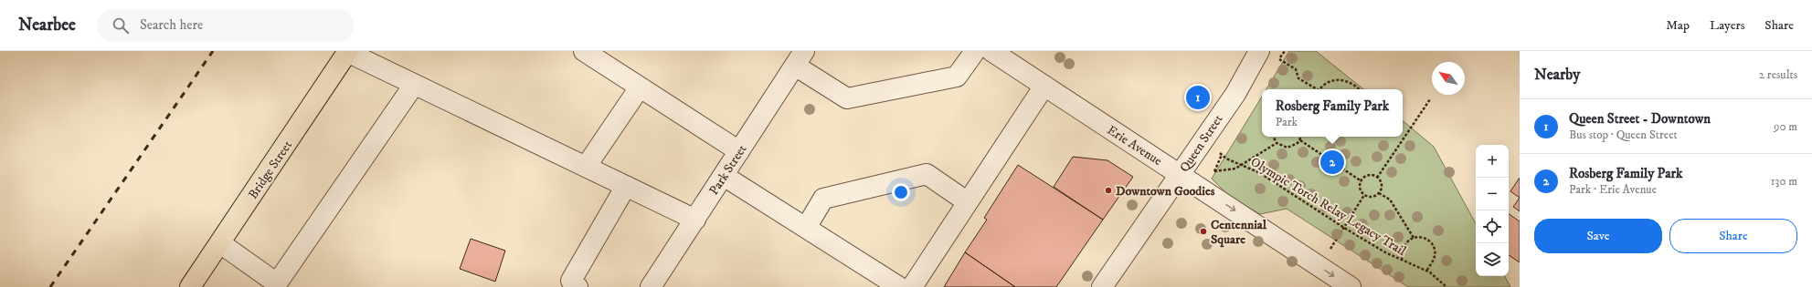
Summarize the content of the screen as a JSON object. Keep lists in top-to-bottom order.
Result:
{
  "streets": {
    "main road": ["Bridge Street"],
    "street": ["Queen Street", "Erie Avenue", "Park Street"],
    "path": ["Olympic Torch Relay Legacy Trail"]
  },
  "crossings": [
    ["Queen Street", "Erie Avenue"],
    ["Queen Street", "Olympic Torch Relay Legacy Trail"]
  ],
  "one_way": ["Erie Avenue"],
  "places": ["Downtown Goodies", "Centennial Square"],
  "north": "top left",
  "page": {
    "header": "Nearbee",
    "search": "Search here",
    "nav": ["Map", "Layers", "Share"],
    "heading": ["Nearby", "2 results"],
    "pins": ["1", "2"],
    "popup": ["Rosberg Family Park", "Park"],
    "list": [
      {
        "mark": "1",
        "name": "Queen Street - Downtown",
        "note": "Bus stop · Queen Street",
        "value": "90 m"
      },
      {
        "mark": "2",
        "name": "Rosberg Family Park",
        "note": "Park · Erie Avenue",
        "value": "130 m"
      }
    ],
    "map_buttons": ["+", "−"],
    "buttons": ["Save", "Share"]
  }
}
